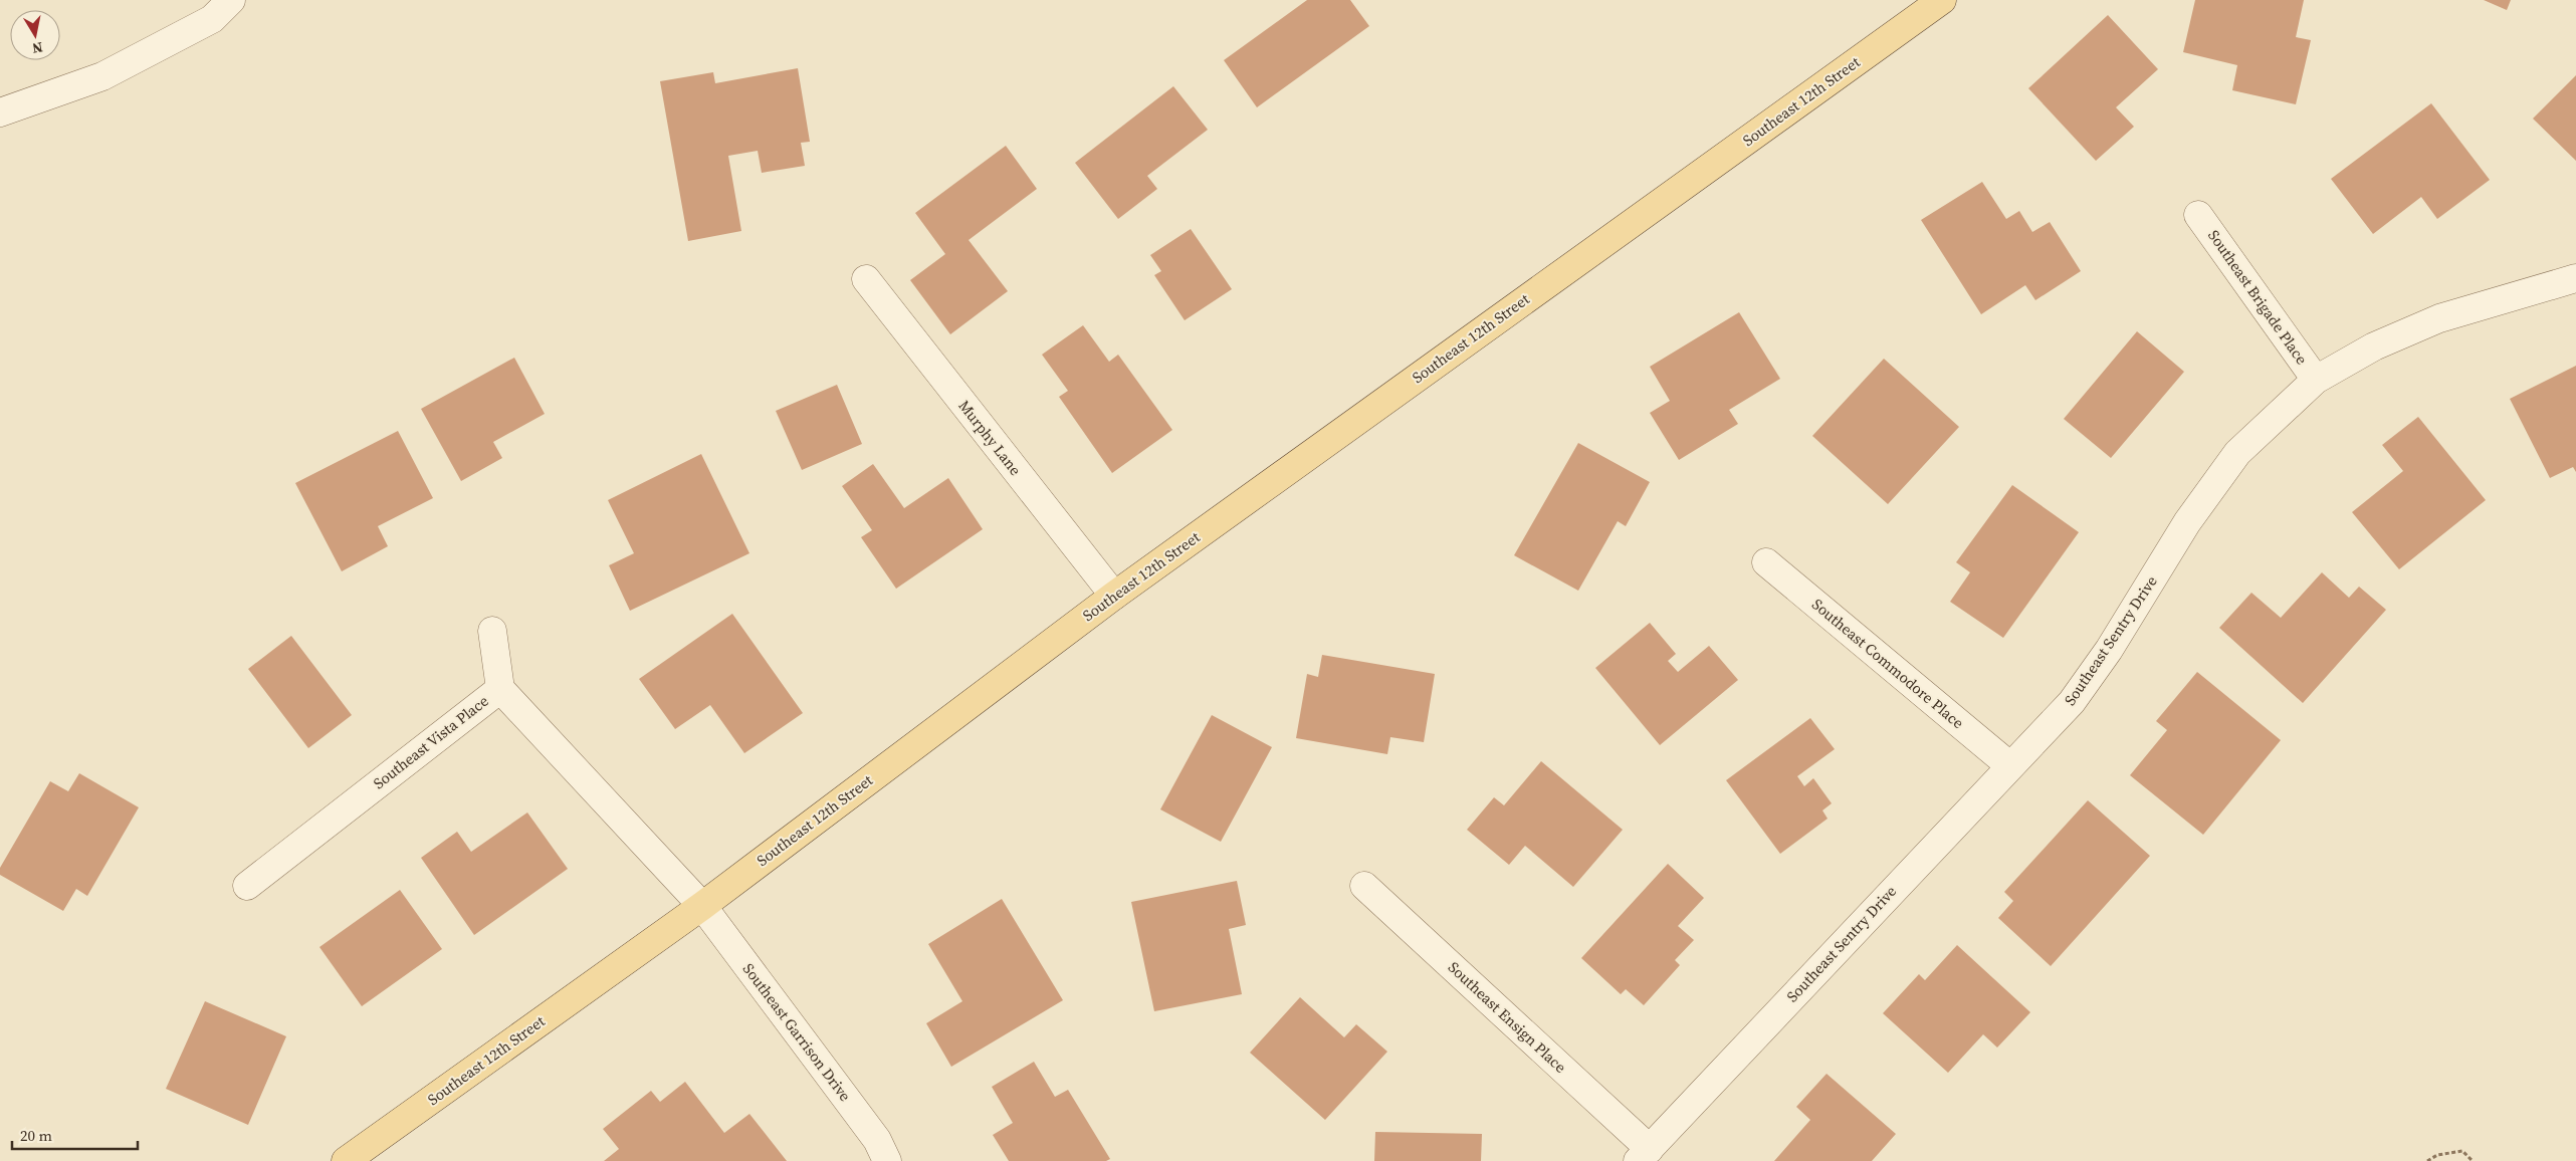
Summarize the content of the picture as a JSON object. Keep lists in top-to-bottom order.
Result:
{
  "streets": {
    "main road": ["Southeast 12th Street"],
    "street": [
      "Southeast Brigade Place",
      "Murphy Lane",
      "Southeast Sentry Drive",
      "Southeast Commodore Place",
      "Southeast Vista Place",
      "Southeast Ensign Place",
      "Southeast Garrison Drive"
    ]
  },
  "crossings": [
    ["Southeast 12th Street", "Murphy Lane"],
    ["Southeast 12th Street", "Southeast Vista Place"],
    ["Southeast 12th Street", "Southeast Garrison Drive"],
    ["Southeast Brigade Place", "Southeast Sentry Drive"],
    ["Southeast Sentry Drive", "Southeast Commodore Place"],
    ["Southeast Sentry Drive", "Southeast Ensign Place"],
    ["Southeast Vista Place", "Southeast Garrison Drive"]
  ],
  "scale_bar": "20 m",
  "north": "bottom"
}
